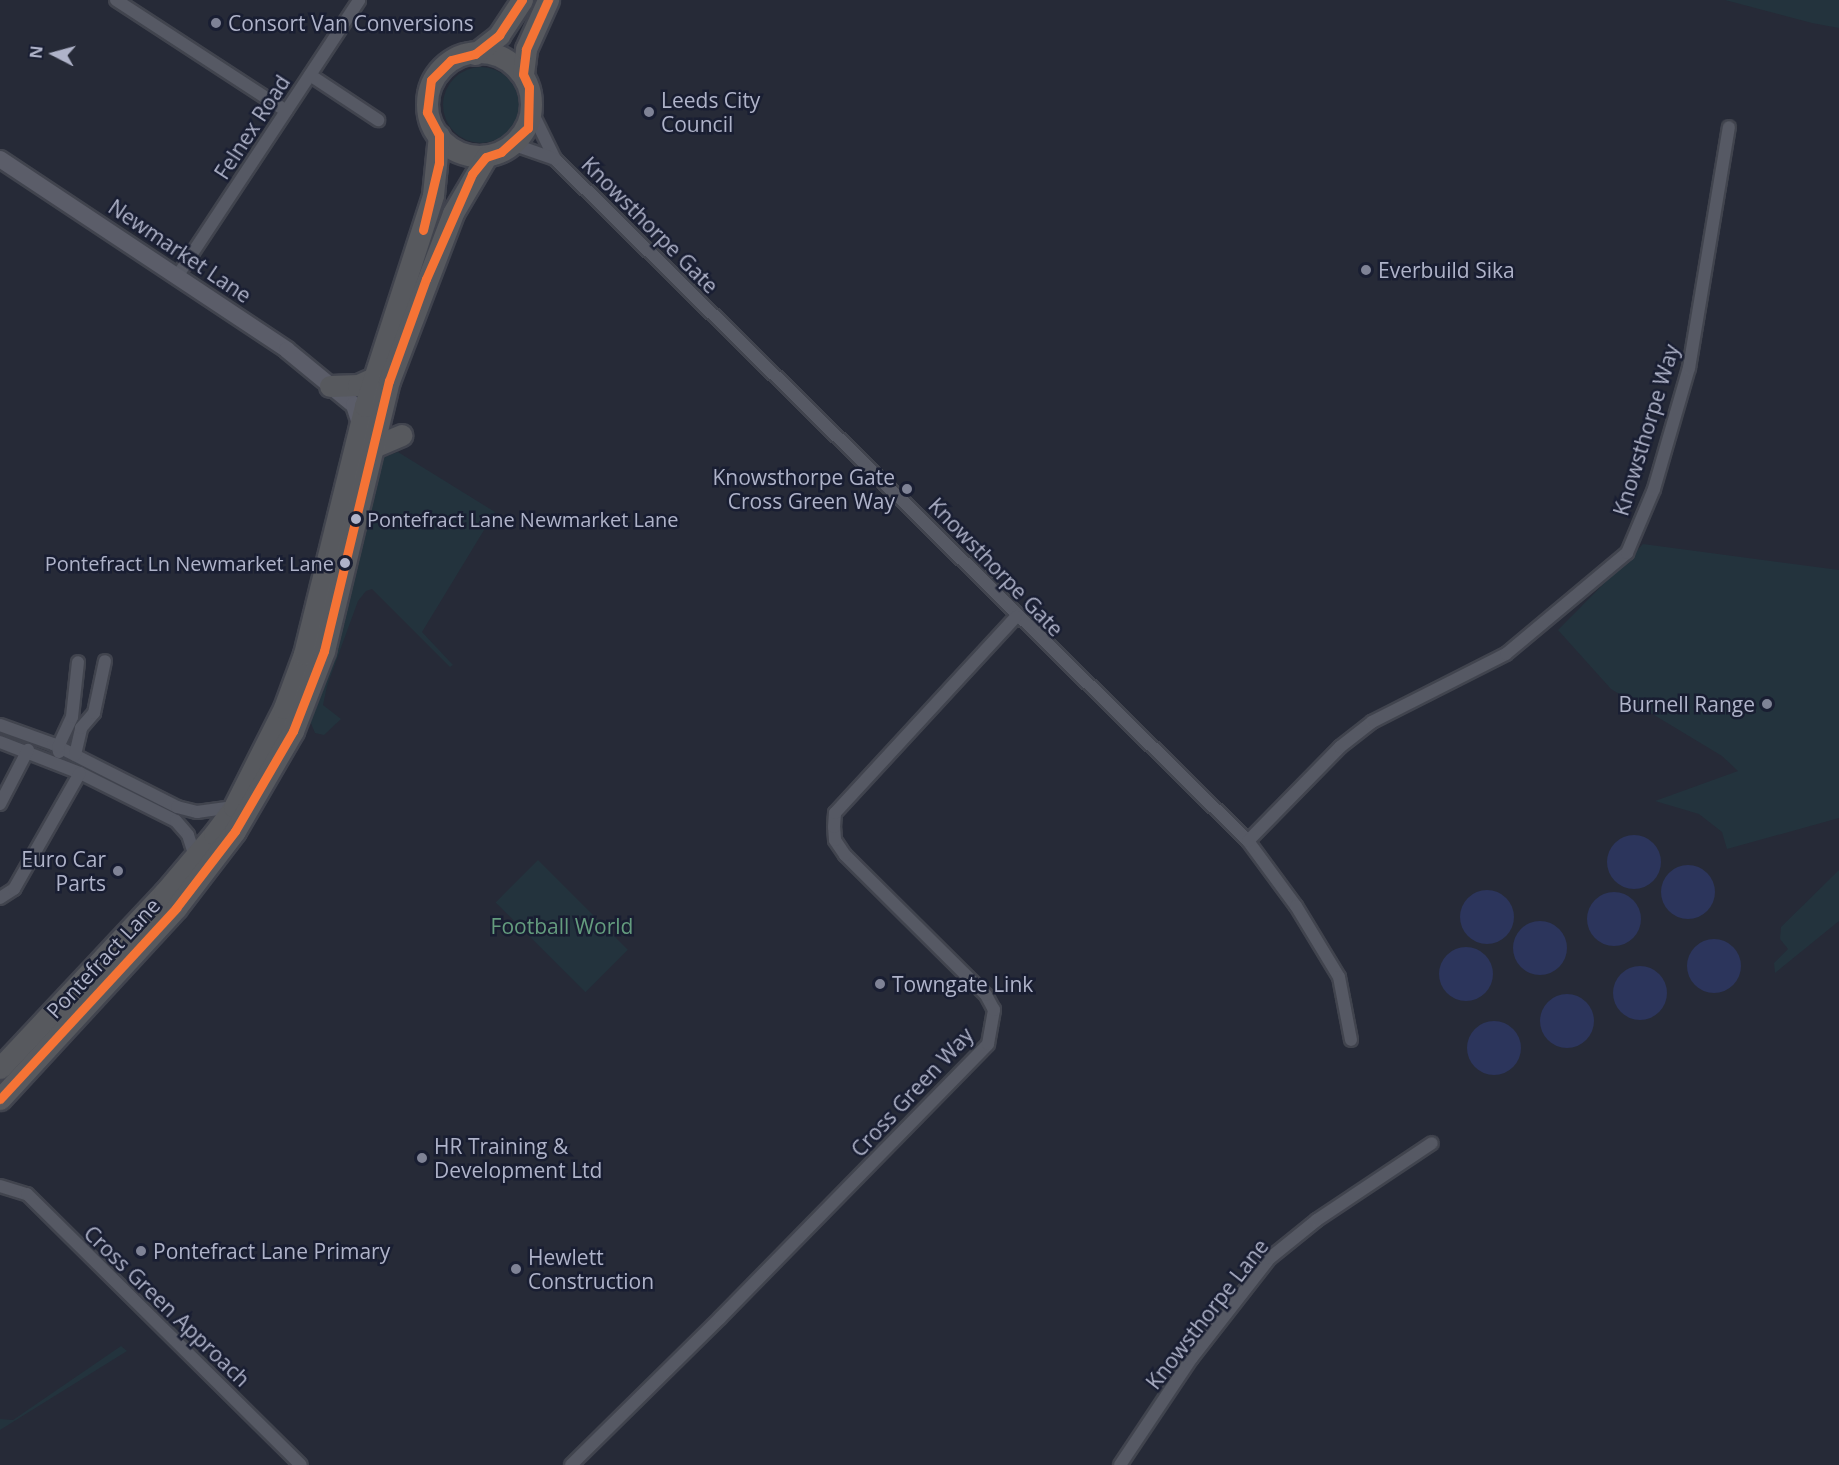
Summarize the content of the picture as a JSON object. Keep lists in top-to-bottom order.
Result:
{
  "streets": {
    "highway": ["Pontefract Lane"],
    "street": [
      "Felnex Road",
      "Knowsthorpe Gate",
      "Newmarket Lane",
      "Knowsthorpe Way",
      "Cross Green Way",
      "Cross Green Approach",
      "Knowsthorpe Lane"
    ]
  },
  "crossings": [
    ["Felnex Road", "Newmarket Lane"],
    ["Knowsthorpe Gate", "Knowsthorpe Way"],
    ["Knowsthorpe Gate", "Pontefract Lane"],
    ["Knowsthorpe Gate", "Cross Green Way"],
    ["Newmarket Lane", "Pontefract Lane"]
  ],
  "parks": ["Football World"],
  "places": [
    "Consort Van Conversions",
    "Leeds City Council",
    "Everbuild Sika",
    "Knowsthorpe Gate Cross Green Way",
    "Pontefract Lane Newmarket Lane",
    "Pontefract Ln Newmarket Lane",
    "Burnell Range",
    "Euro Car Parts",
    "Towngate Link",
    "HR Training & Development Ltd",
    "Pontefract Lane Primary",
    "Hewlett Construction"
  ],
  "north": "left"
}
